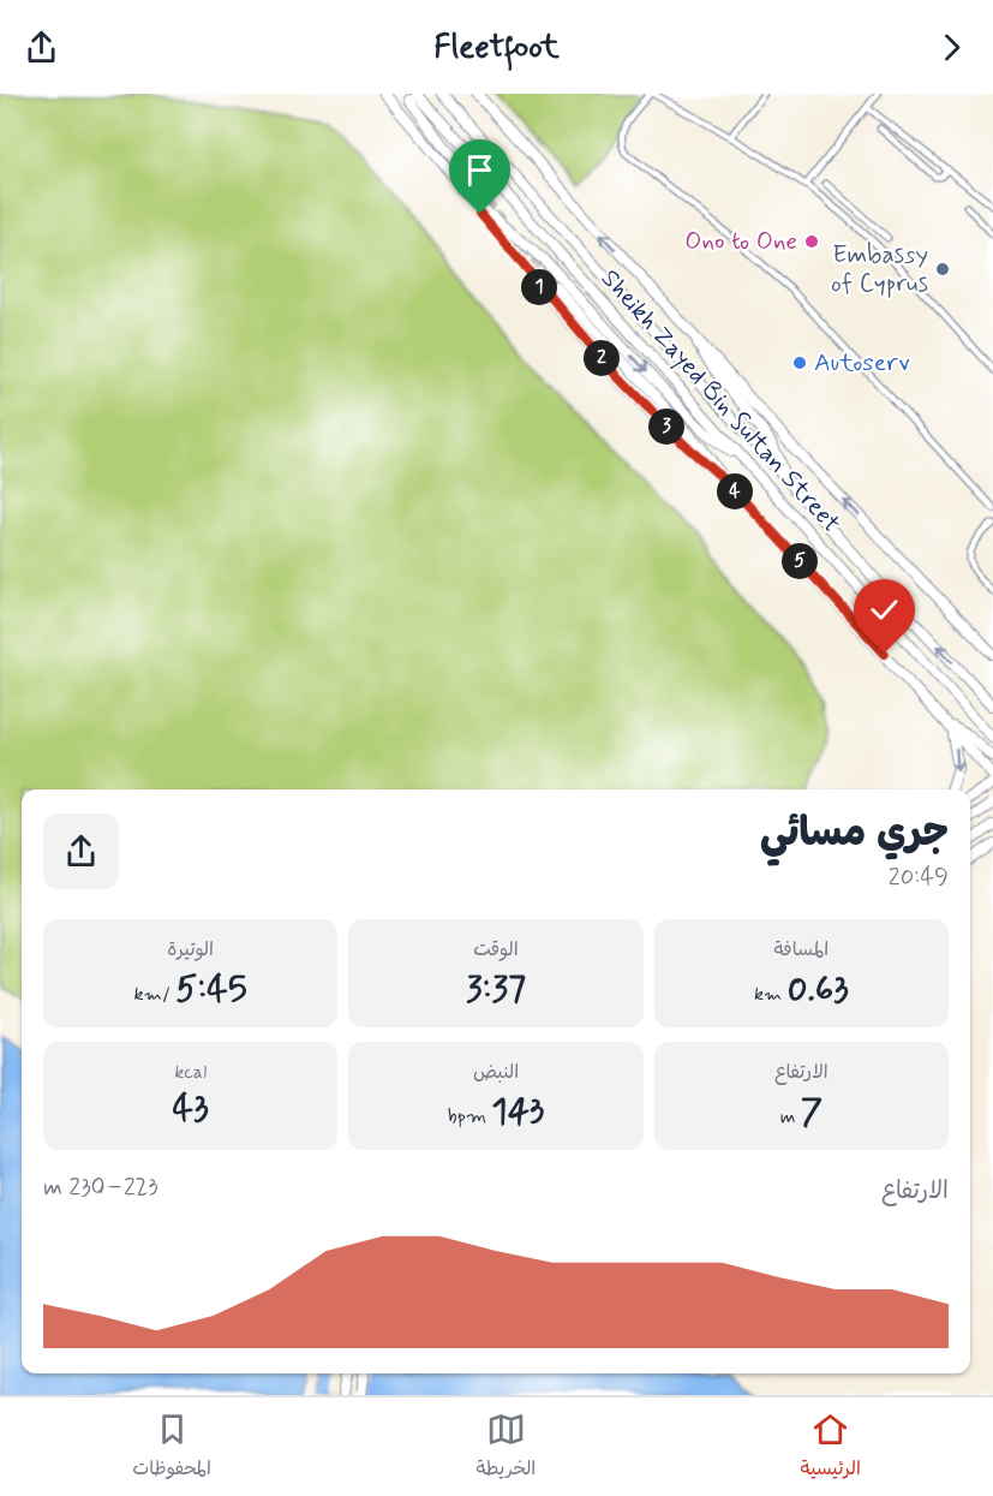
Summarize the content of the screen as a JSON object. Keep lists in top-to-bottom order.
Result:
{
  "streets": {
    "highway": ["Sheikh Zayed Bin Sultan Street"]
  },
  "places": ["Ono to One", "Embassy of Cyprus", "Autoserv"],
  "page": {
    "header": "Fleetfoot",
    "pins": [
      "1",
      "2",
      "3",
      "4",
      "5"
    ],
    "heading": ["جري مسائي", "20:49"],
    "stats": [
      ["المسافة", "0.63 km"],
      ["الوقت", "3:37"],
      ["الوتيرة", "5:45 /km"],
      ["الارتفاع", "7 m"],
      ["النبض", "143 bpm"],
      ["kcal", "43"]
    ],
    "chart": ["الارتفاع", "223–230 m"],
    "tabs": ["الرئيسية", "الخريطة", "المحفوظات"]
  }
}
